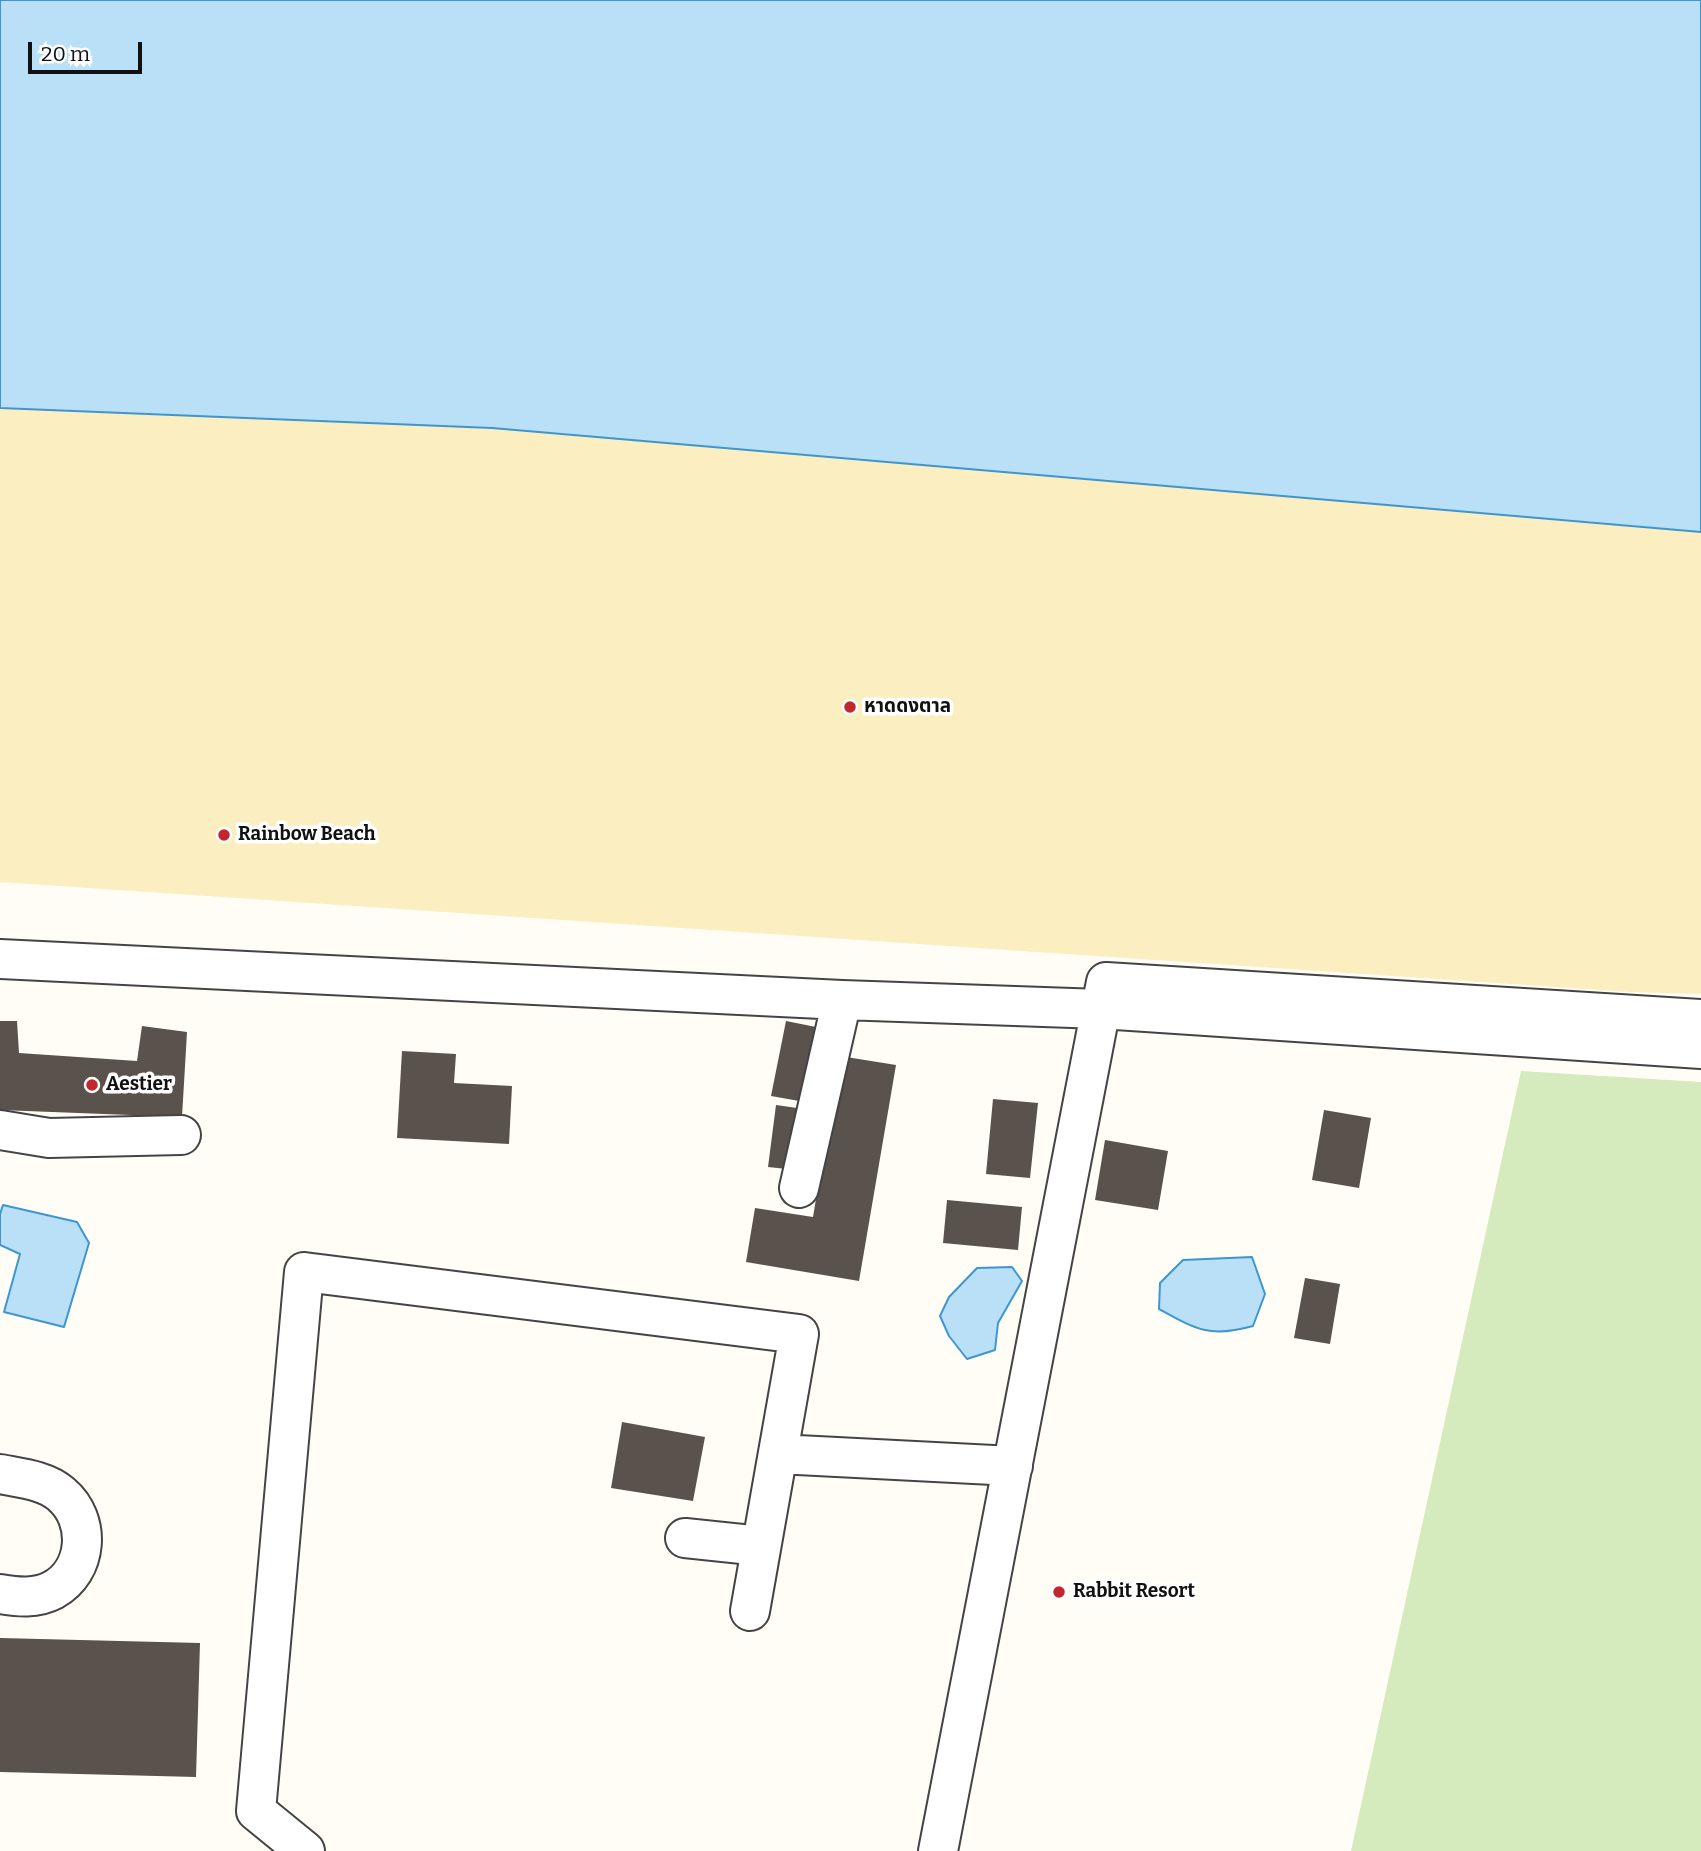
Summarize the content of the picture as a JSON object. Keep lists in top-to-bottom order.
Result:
{
  "places": [
    "หาดดงตาล",
    "Rainbow Beach",
    "Aestier",
    "Rabbit Resort"
  ],
  "scale_bar": "20 m"
}
